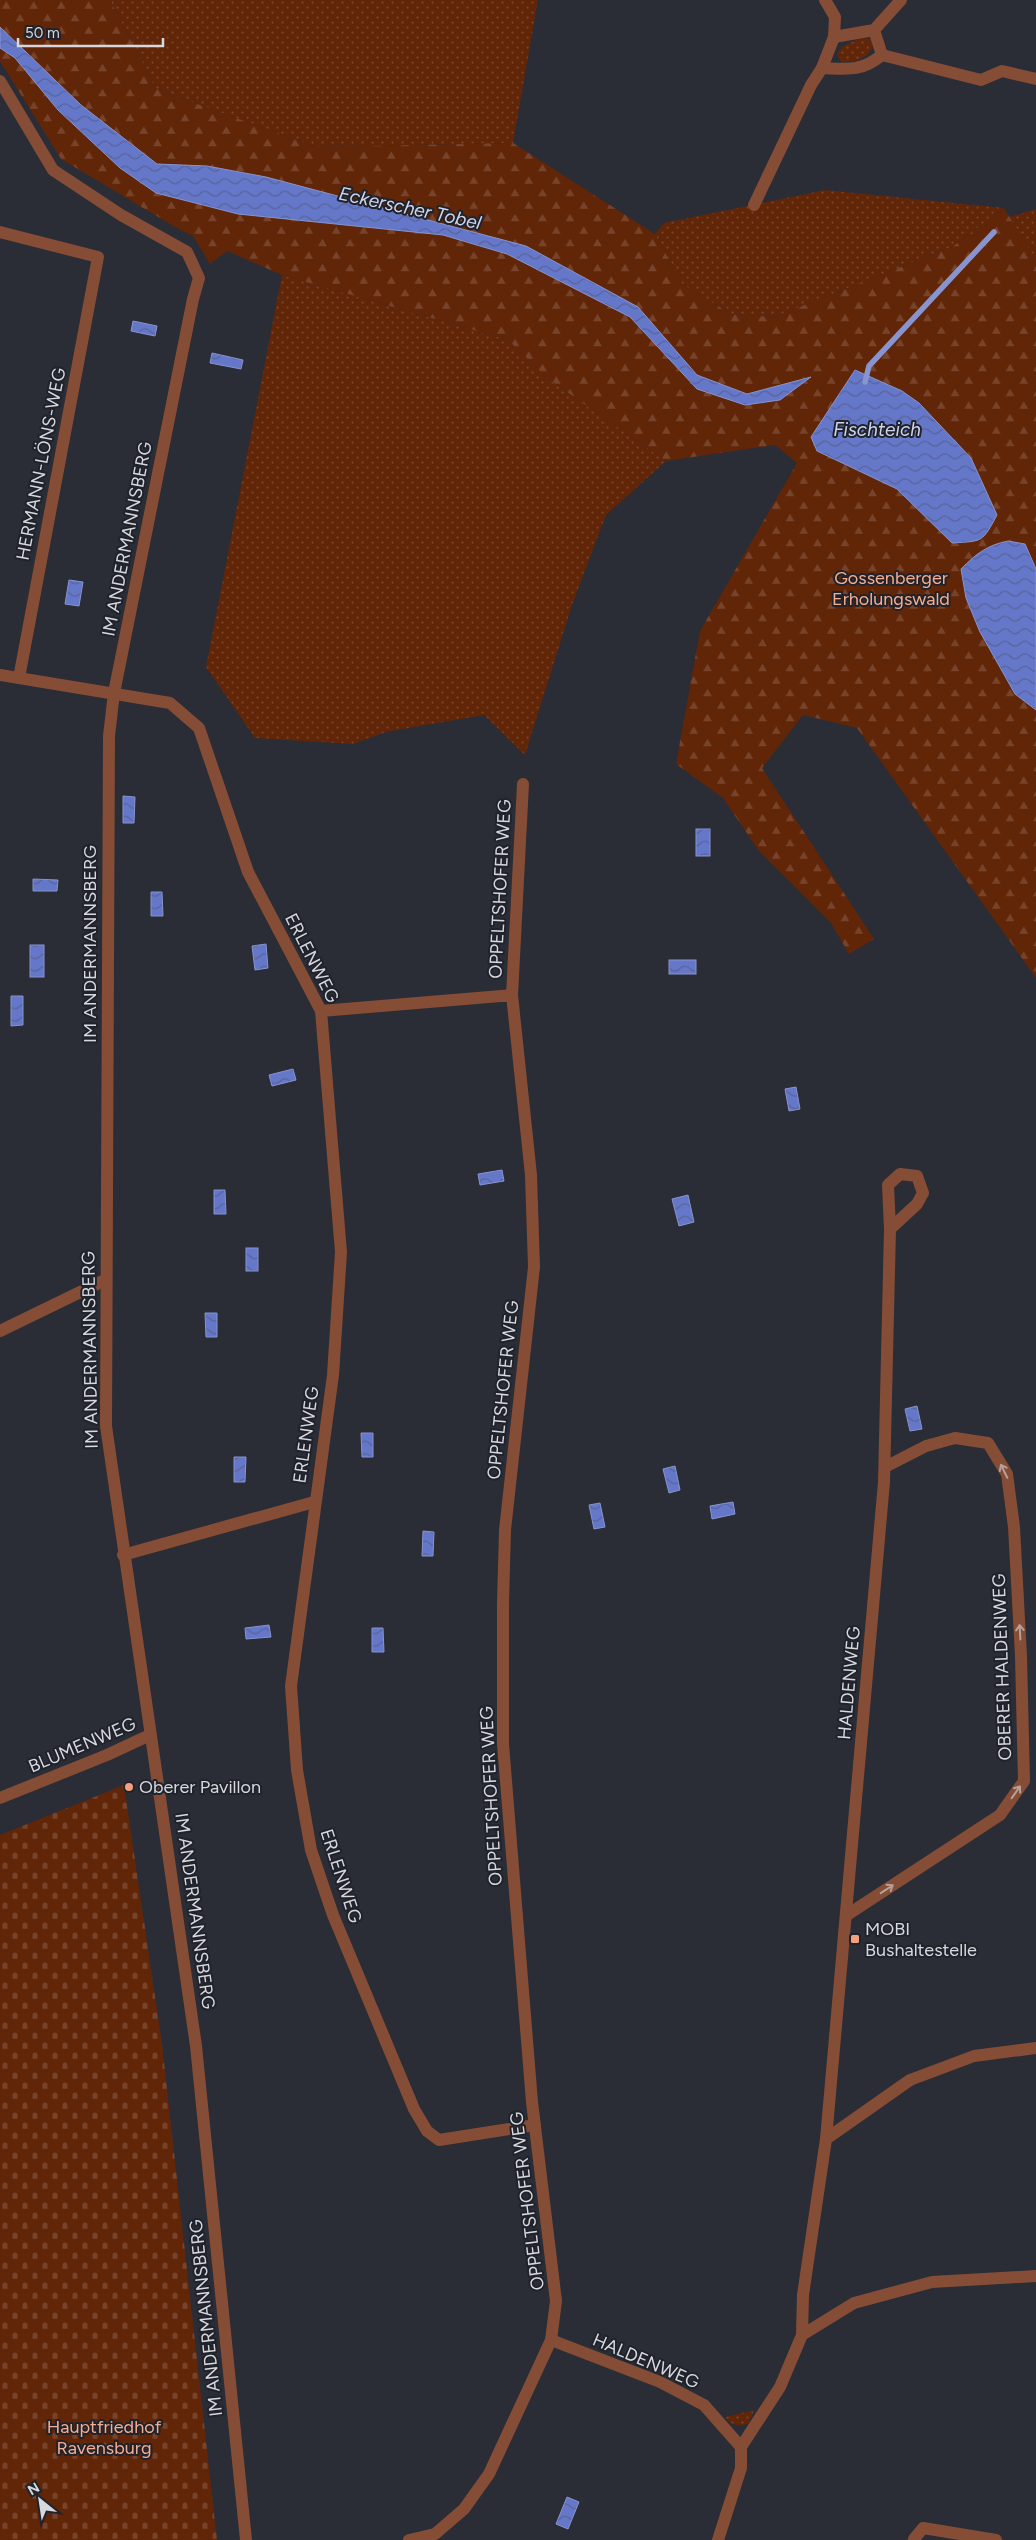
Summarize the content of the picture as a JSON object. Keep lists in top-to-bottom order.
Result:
{
  "streets": {
    "street": [
      "HERMANN-LÖNS-WEG",
      "IM ANDERMANNSBERG",
      "OPPELTSHOFER WEG",
      "ERLENWEG",
      "OBERER HALDENWEG",
      "HALDENWEG",
      "BLUMENWEG"
    ]
  },
  "crossings": [
    ["HERMANN-LÖNS-WEG", "ERLENWEG"],
    ["IM ANDERMANNSBERG", "ERLENWEG"],
    ["IM ANDERMANNSBERG", "BLUMENWEG"],
    ["OPPELTSHOFER WEG", "ERLENWEG"],
    ["OPPELTSHOFER WEG", "HALDENWEG"],
    ["OBERER HALDENWEG", "HALDENWEG"]
  ],
  "water": ["Eckerscher Tobel", "Fischteich"],
  "parks": ["Gossenberger Erholungswald", "Hauptfriedhof Ravensburg"],
  "places": {
    "other": ["Oberer Pavillon"],
    "transit": ["MOBI Bushaltestelle"]
  },
  "scale_bar": "50 m",
  "north": "top left"
}
